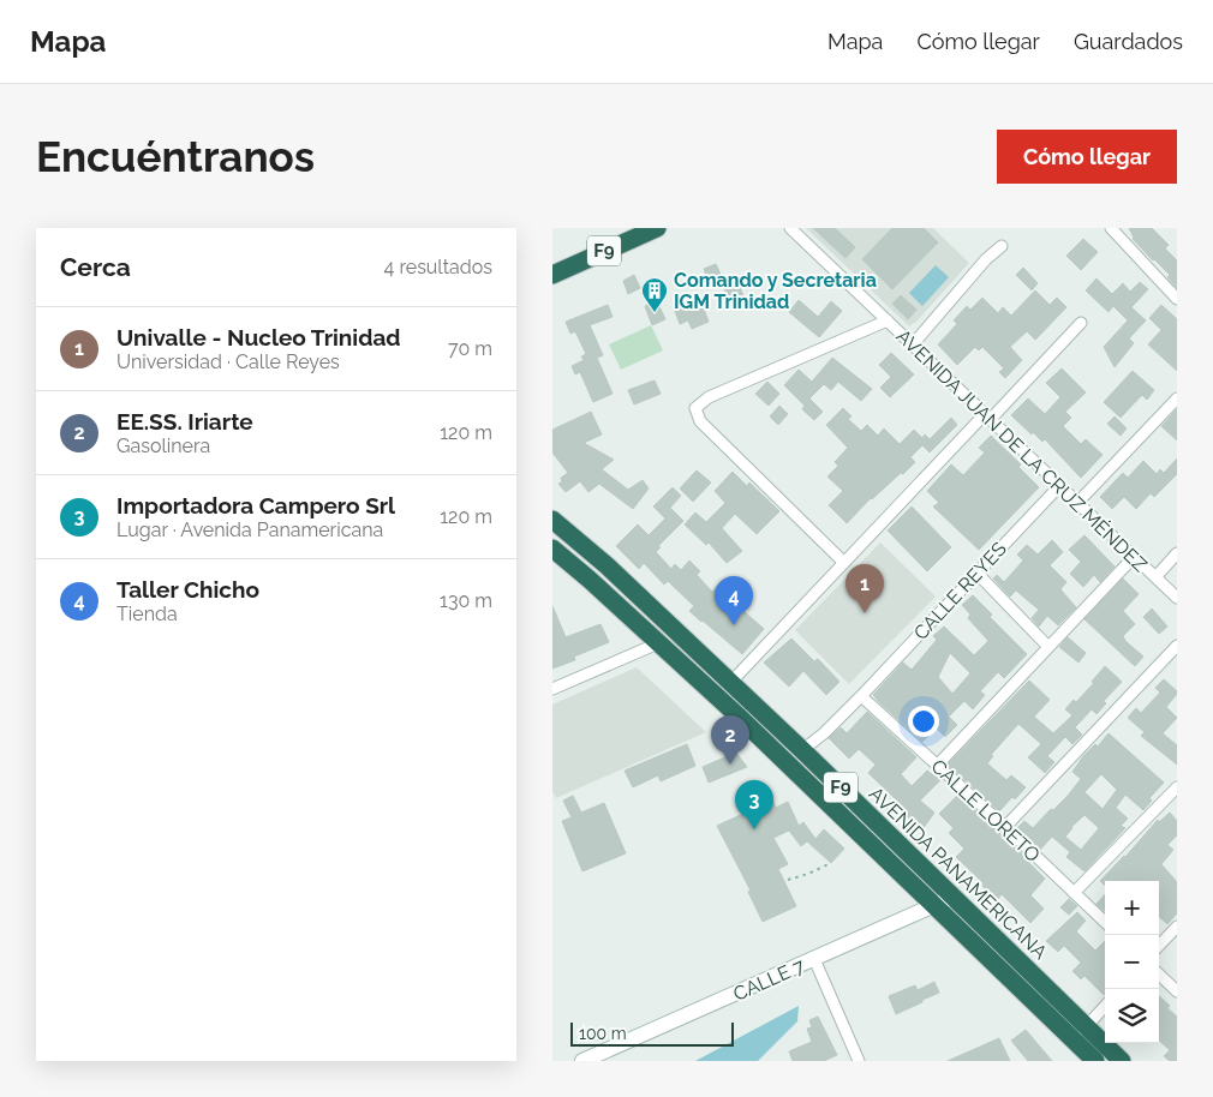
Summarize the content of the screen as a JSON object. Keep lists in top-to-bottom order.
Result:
{
  "streets": {
    "highway": ["F9", "AVENIDA PANAMERICANA"],
    "street": [
      "AVENIDA JUAN DE LA CRUZ MÉNDEZ",
      "CALLE REYES",
      "CALLE LORETO",
      "CALLE 7"
    ]
  },
  "crossings": [
    ["AVENIDA JUAN DE LA CRUZ MÉNDEZ", "CALLE REYES"],
    ["CALLE REYES", "CALLE LORETO"],
    ["CALLE REYES", "AVENIDA PANAMERICANA"],
    ["AVENIDA PANAMERICANA", "CALLE 7"]
  ],
  "places": {
    "building": ["Comando y Secretaria IGM Trinidad"]
  },
  "scale_bar": "100 m",
  "page": {
    "header": "Mapa",
    "nav": ["Mapa", "Cómo llegar", "Guardados"],
    "buttons": "Cómo llegar",
    "title": "Encuéntranos",
    "heading": ["Cerca", "4 resultados"],
    "list": [
      {
        "mark": "1",
        "name": "Univalle - Nucleo Trinidad",
        "note": "Universidad · Calle Reyes",
        "value": "70 m"
      },
      {
        "mark": "2",
        "name": "EE.SS. Iriarte",
        "note": "Gasolinera",
        "value": "120 m"
      },
      {
        "mark": "3",
        "name": "Importadora Campero Srl",
        "note": "Lugar · Avenida Panamericana",
        "value": "120 m"
      },
      {
        "mark": "4",
        "name": "Taller Chicho",
        "note": "Tienda",
        "value": "130 m"
      }
    ],
    "pins": [
      "1",
      "4",
      "2",
      "3"
    ],
    "map_buttons": ["+", "−"],
    "scale": "100 m"
  }
}
